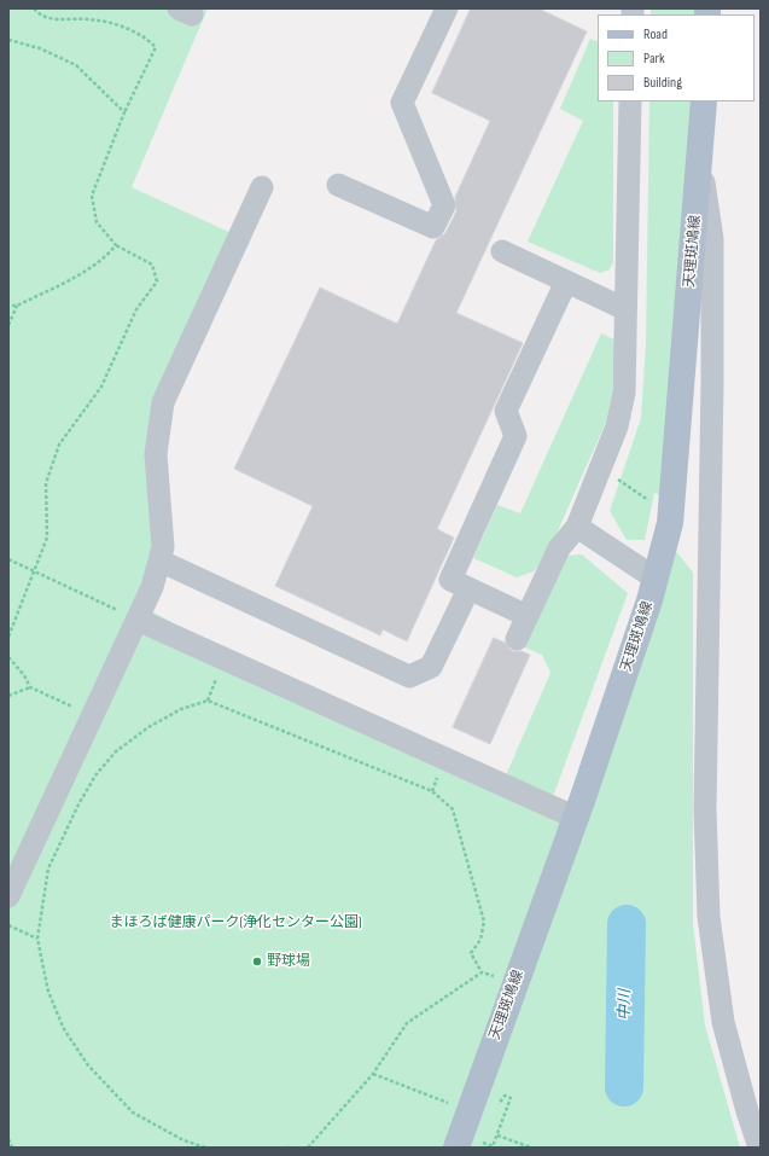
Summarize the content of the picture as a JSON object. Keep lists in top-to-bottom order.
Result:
{
  "streets": {
    "main road": ["天理斑鳩線"]
  },
  "water": ["中川"],
  "parks": ["まほろば健康パーク(浄化センター公園)"],
  "places": ["野球場"],
  "legend": ["Road", "Park", "Building"]
}
